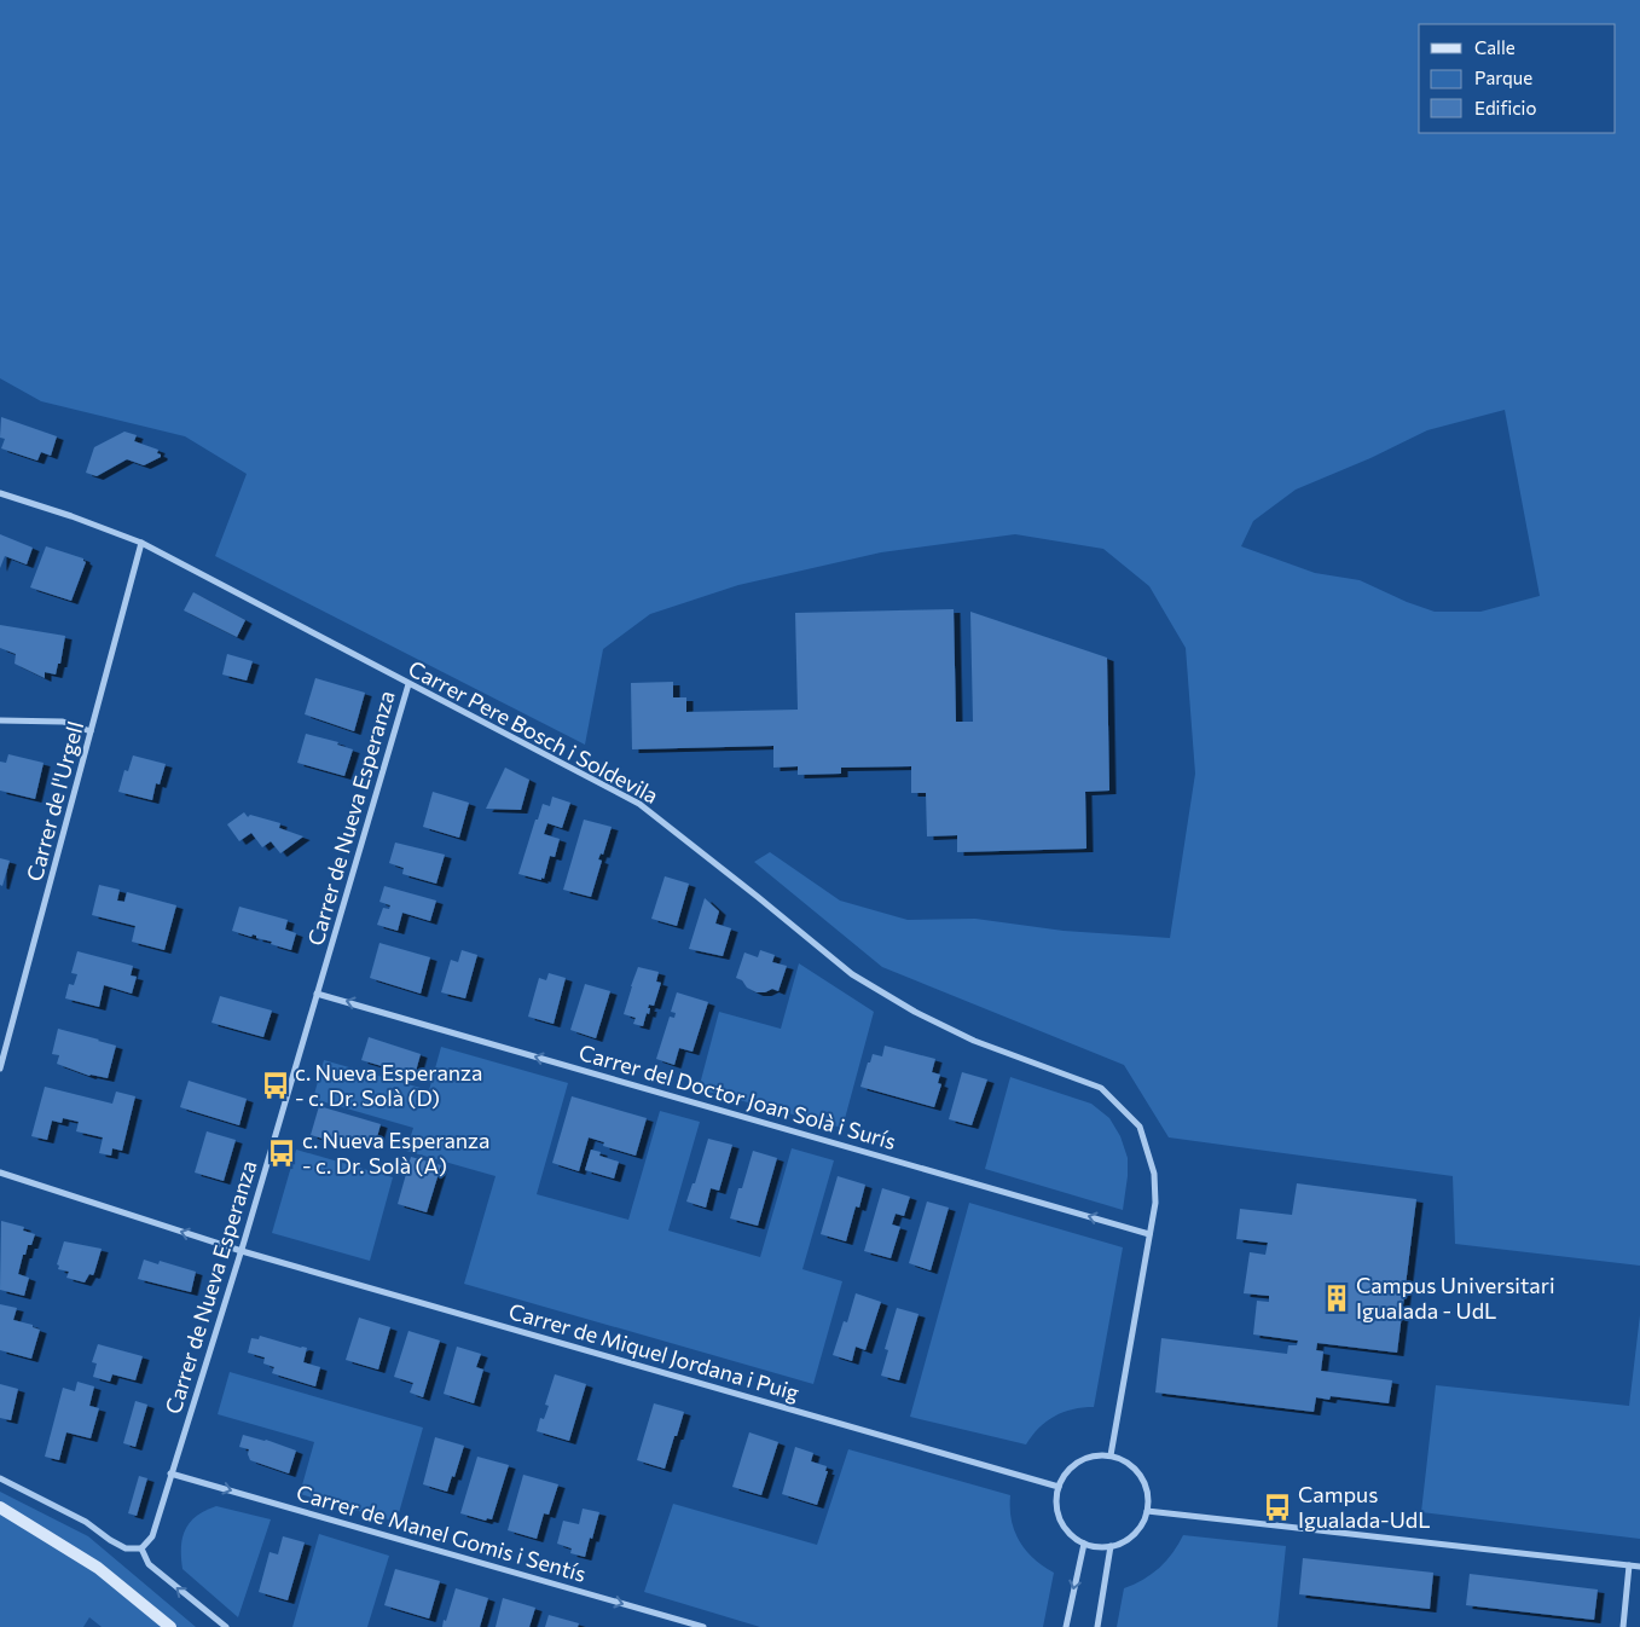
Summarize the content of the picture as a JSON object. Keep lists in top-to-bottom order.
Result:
{
  "streets": {
    "street": [
      "Carrer Pere Bosch i Soldevila",
      "Carrer de l'Urgell",
      "Carrer de Nueva Esperanza",
      "Carrer del Doctor Joan Solà i Surís",
      "Carrer de Miquel Jordana i Puig",
      "Carrer de Manel Gomis i Sentís"
    ]
  },
  "crossings": [
    ["Carrer Pere Bosch i Soldevila", "Carrer de l'Urgell"],
    ["Carrer Pere Bosch i Soldevila", "Carrer de Nueva Esperanza"],
    ["Carrer Pere Bosch i Soldevila", "Carrer del Doctor Joan Solà i Surís"],
    ["Carrer Pere Bosch i Soldevila", "Carrer de Miquel Jordana i Puig"],
    ["Carrer de Nueva Esperanza", "Carrer del Doctor Joan Solà i Surís"],
    ["Carrer de Nueva Esperanza", "Carrer de Miquel Jordana i Puig"],
    ["Carrer de Nueva Esperanza", "Carrer de Manel Gomis i Sentís"]
  ],
  "one_way": ["Carrer del Doctor Joan Solà i Surís", "Carrer de Manel Gomis i Sentís"],
  "places": {
    "bus stop": ["c. Nueva Esperanza - c. Dr. Solà (D)", "c. Nueva Esperanza - c. Dr. Solà (A)", "Campus Igualada-UdL"],
    "building": ["Campus Universitari Igualada - UdL"]
  },
  "legend": ["Calle", "Parque", "Edificio"]
}
